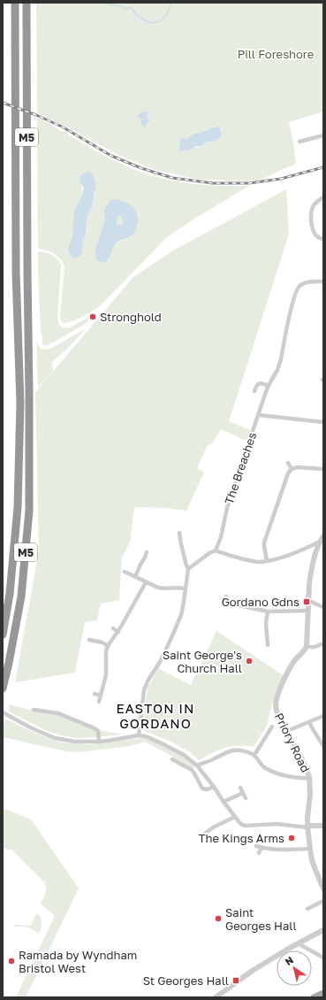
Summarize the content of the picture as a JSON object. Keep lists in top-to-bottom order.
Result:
{
  "streets": {
    "highway": ["M5"],
    "street": ["The Breaches", "Priory Road"]
  },
  "districts": ["EASTON IN GORDANO"],
  "parks": ["Pill Foreshore"],
  "places": {
    "other": [
      "Stronghold",
      "Saint George's Church Hall",
      "The Kings Arms",
      "Saint Georges Hall",
      "Ramada by Wyndham Bristol West"
    ],
    "transit": ["Gordano Gdns", "St Georges Hall"]
  },
  "north": "top left"
}
